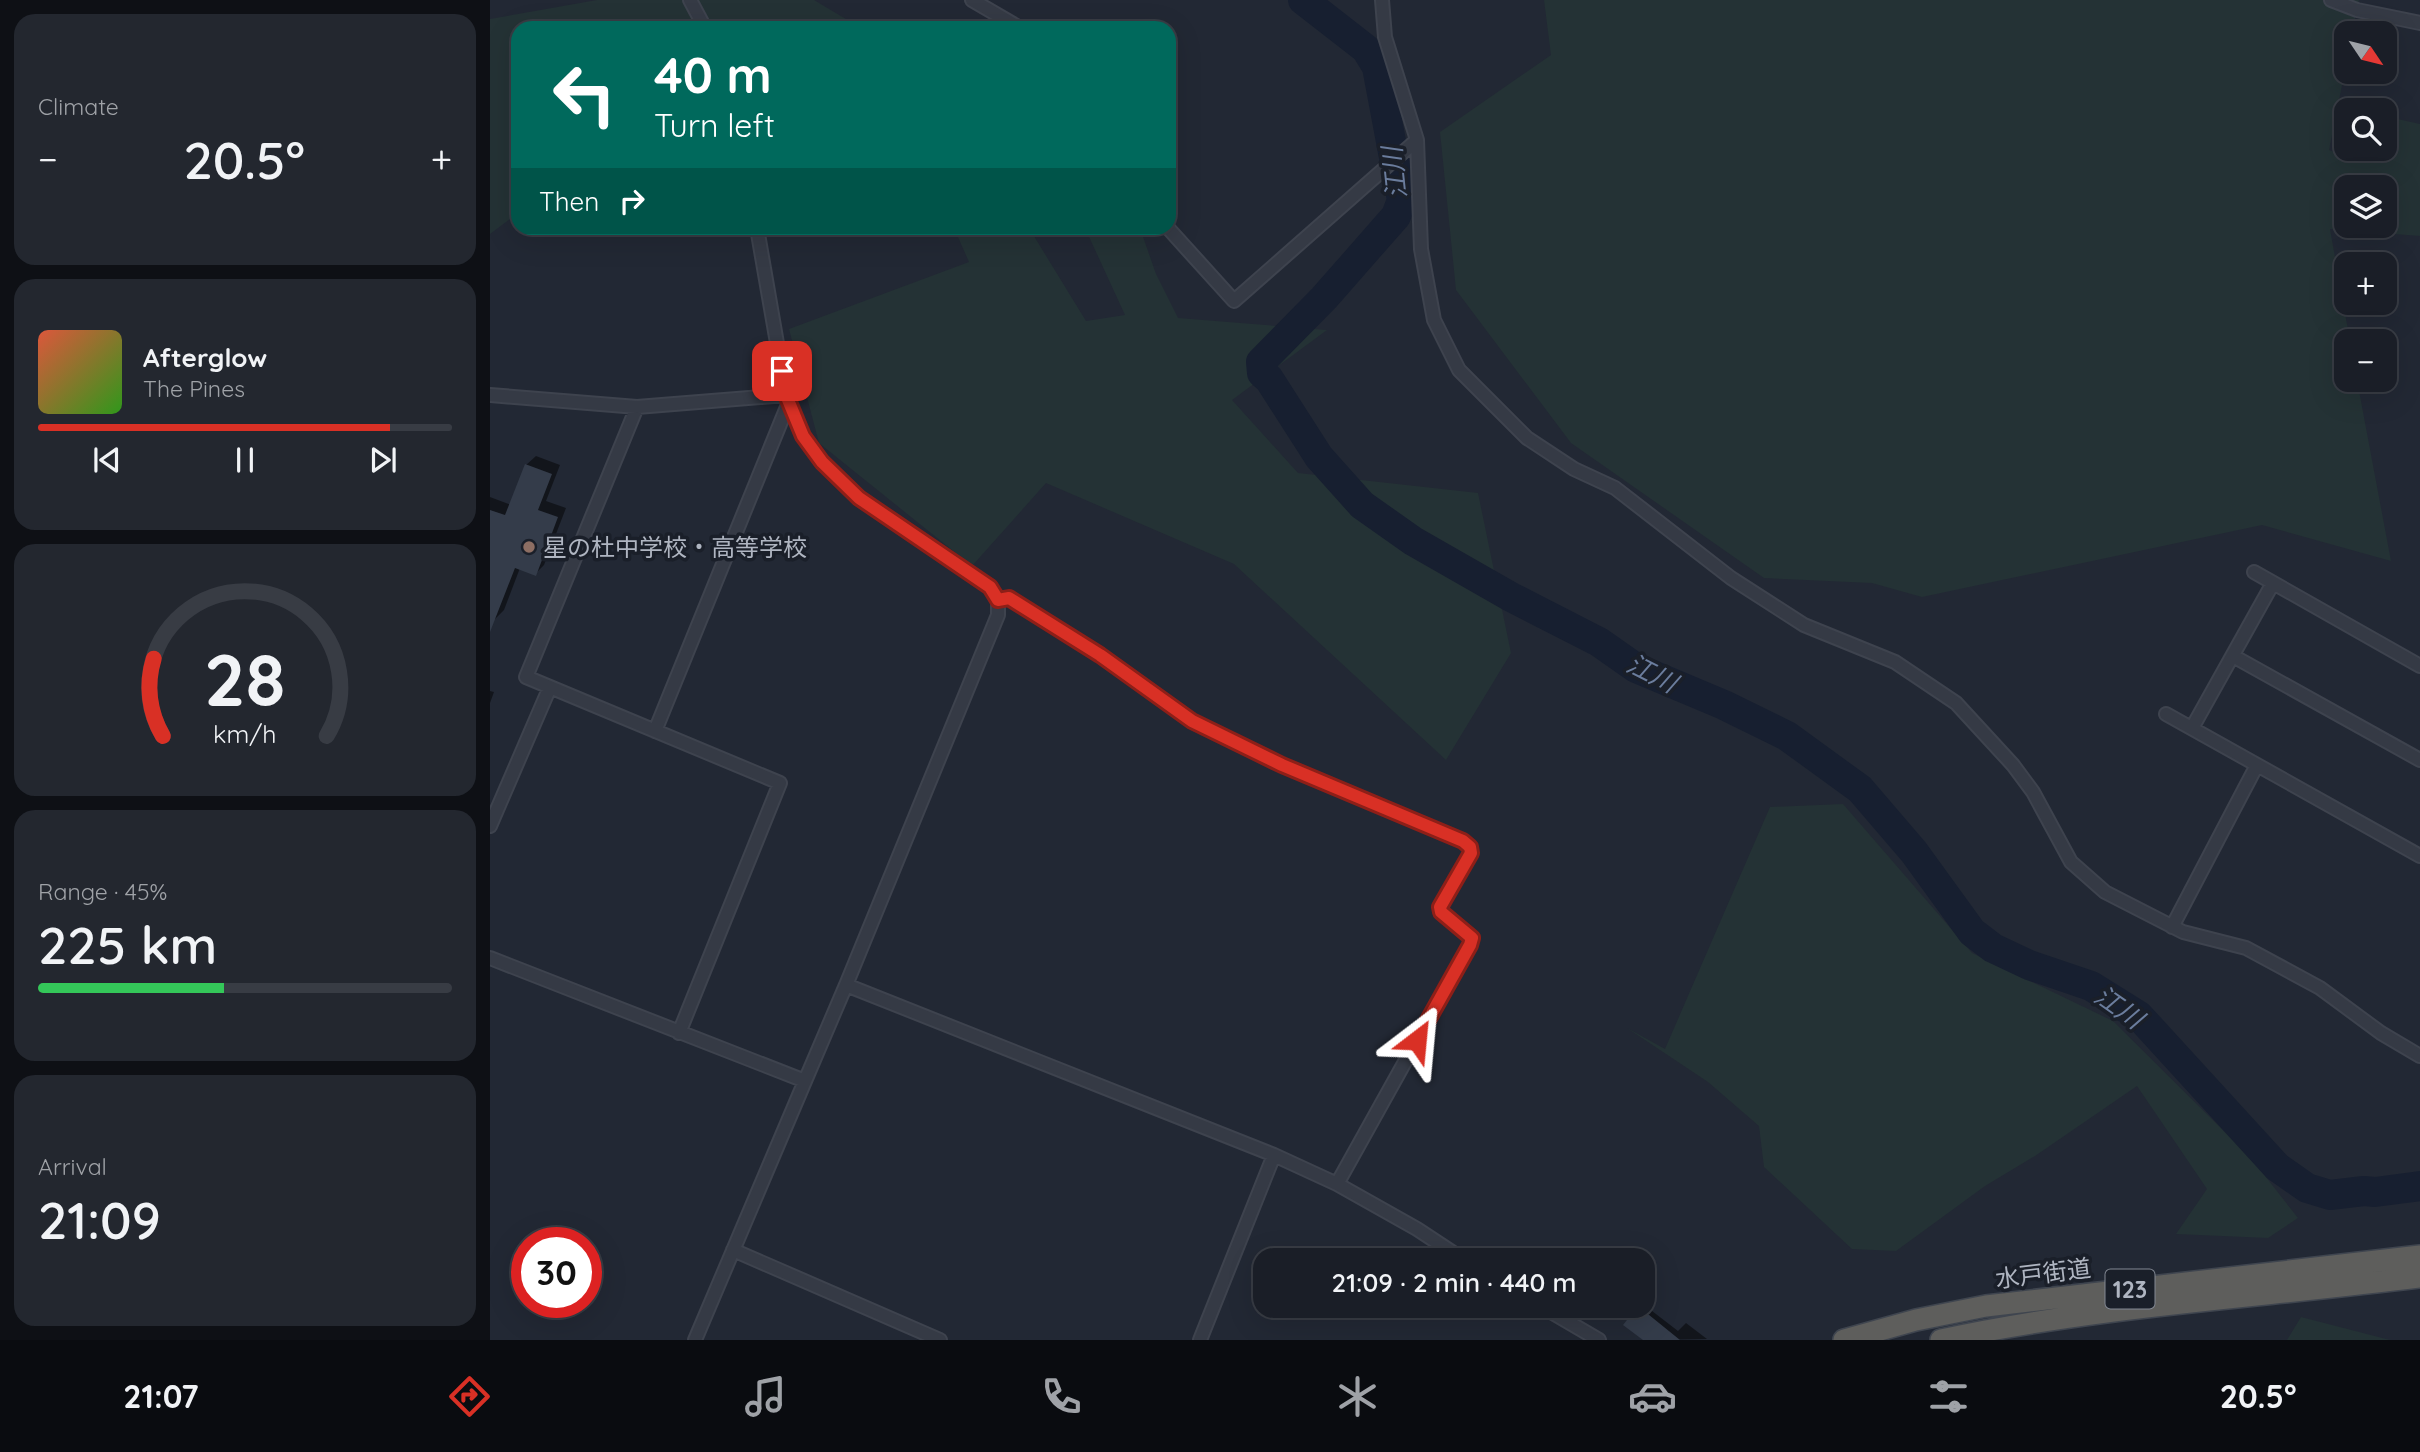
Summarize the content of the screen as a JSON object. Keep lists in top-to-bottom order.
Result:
{
  "streets": {
    "highway": ["水戸街道", "123"]
  },
  "water": ["江川"],
  "places": ["星の杜中学校・高等学校"],
  "north": "bottom right",
  "page": {
    "tile": [
      "Climate",
      ["Range · 45%", "225 km"],
      ["Arrival", "21:09"]
    ],
    "map_buttons": ["+", "−"],
    "turn": ["40 m", "Turn left"],
    "heat": ["−", "20.5°", "+"],
    "then": "Then",
    "song": ["Afterglow", "The Pines"],
    "limit": "30",
    "trip": "21:09 · 2 min · 440 m",
    "tabs": ["21:07", "20.5°"],
    "gauge": ["28", "km/h"]
  }
}
